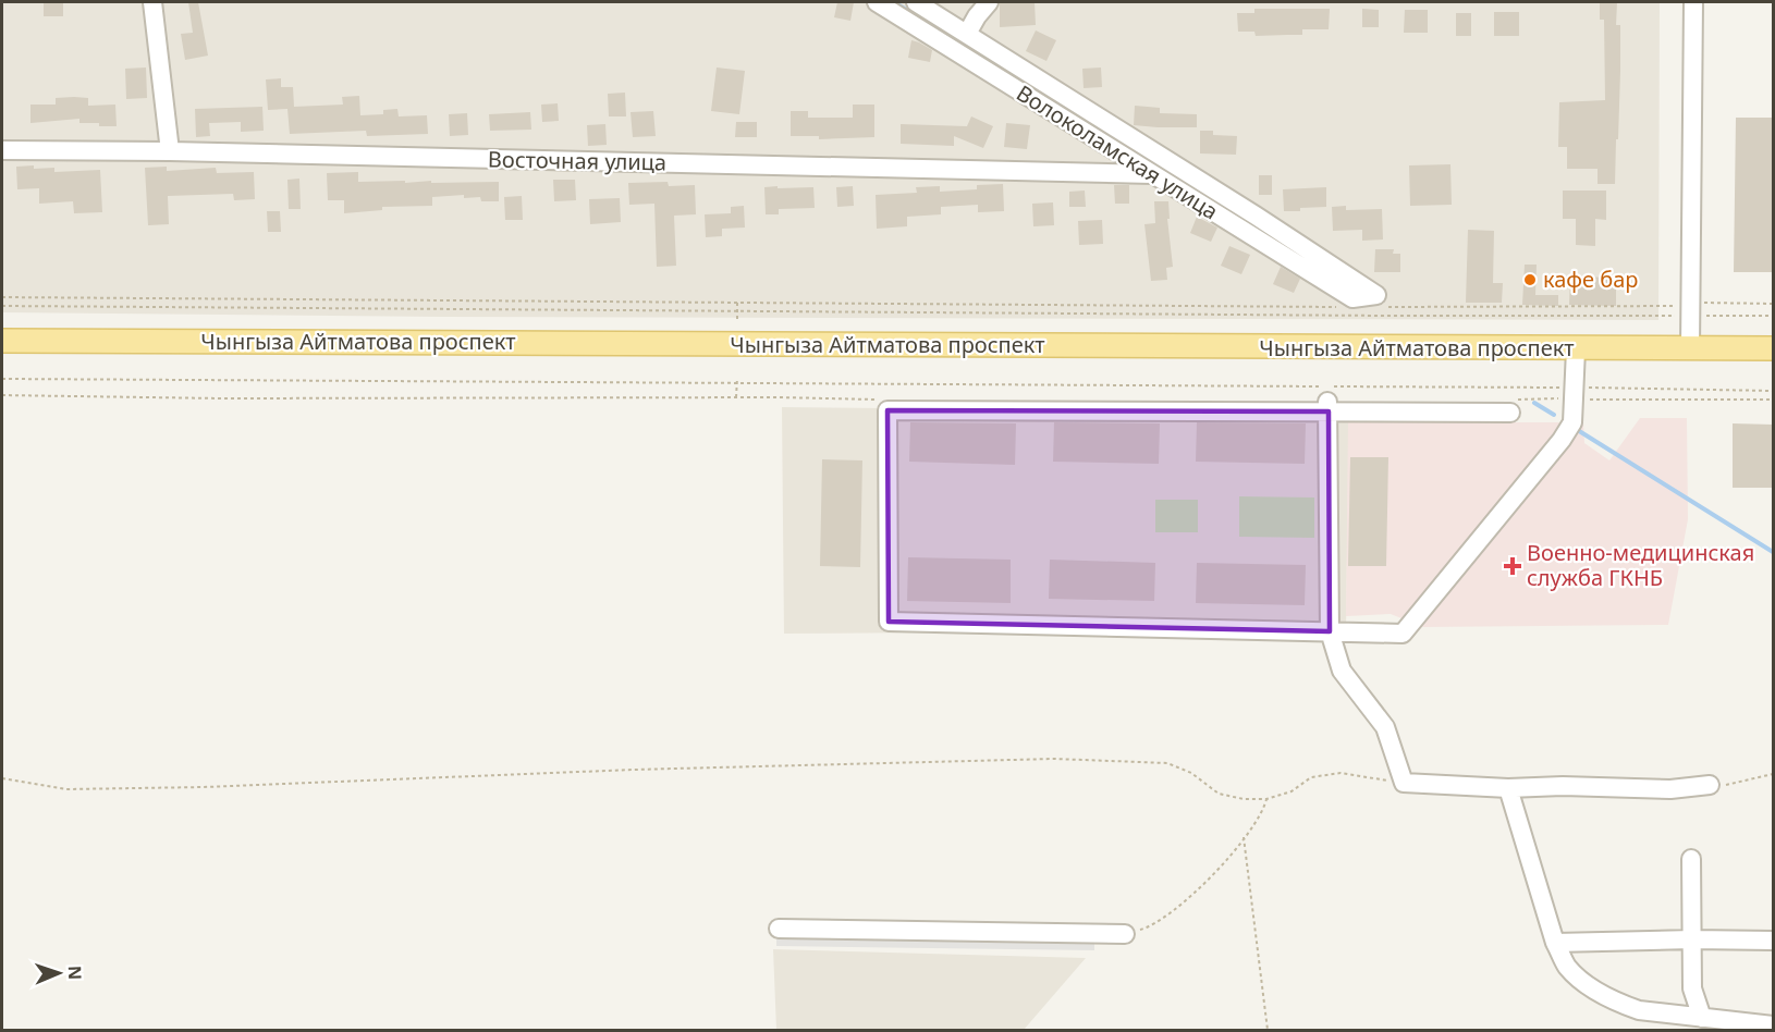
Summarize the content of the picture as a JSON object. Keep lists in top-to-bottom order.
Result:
{
  "streets": {
    "main road": ["Чынгыза Айтматова проспект"],
    "street": ["Волоколамская улица", "Восточная улица"]
  },
  "crossings": [
    ["Волоколамская улица", "Восточная улица"]
  ],
  "places": {
    "other": ["кафе бар"],
    "health": ["Военно-медицинская служба ГКНБ"]
  },
  "north": "right"
}
